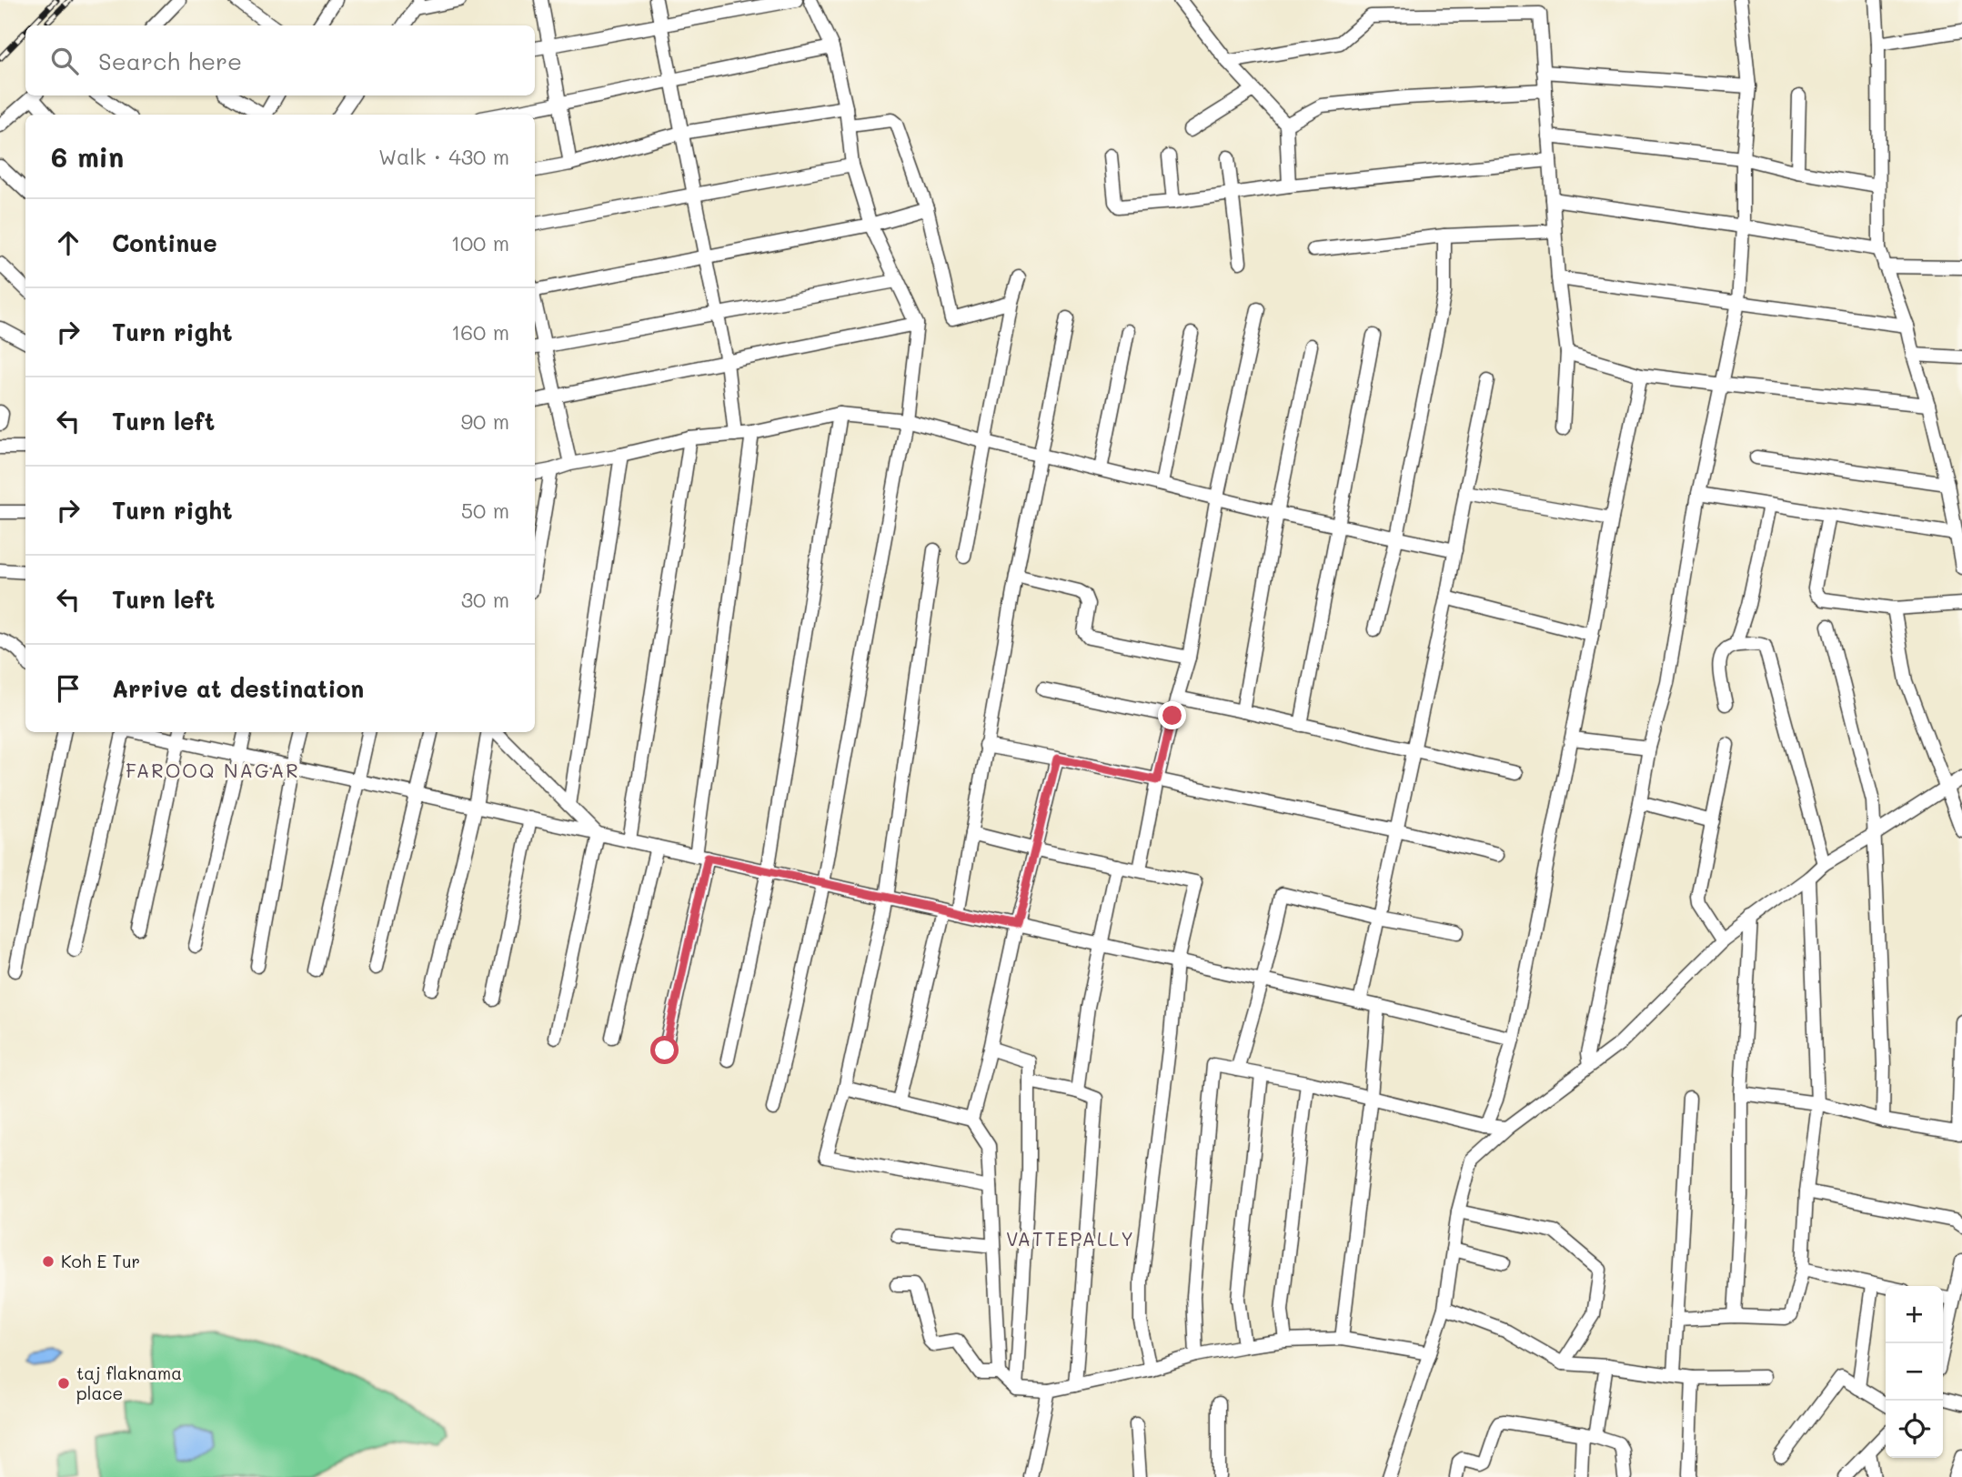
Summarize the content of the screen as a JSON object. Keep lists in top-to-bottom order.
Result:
{
  "districts": ["FAROOQ NAGAR", "VATTEPALLY"],
  "places": ["Koh E Tur", "taj flaknama place"],
  "page": {
    "search": "Search here",
    "heading": ["6 min", "Walk · 430 m"],
    "list": [
      ["Continue", "100 m"],
      ["Turn right", "160 m"],
      ["Turn left", "90 m"],
      ["Turn right", "50 m"],
      ["Turn left", "30 m"],
      "Arrive at destination"
    ],
    "map_buttons": ["+", "−"]
  }
}
